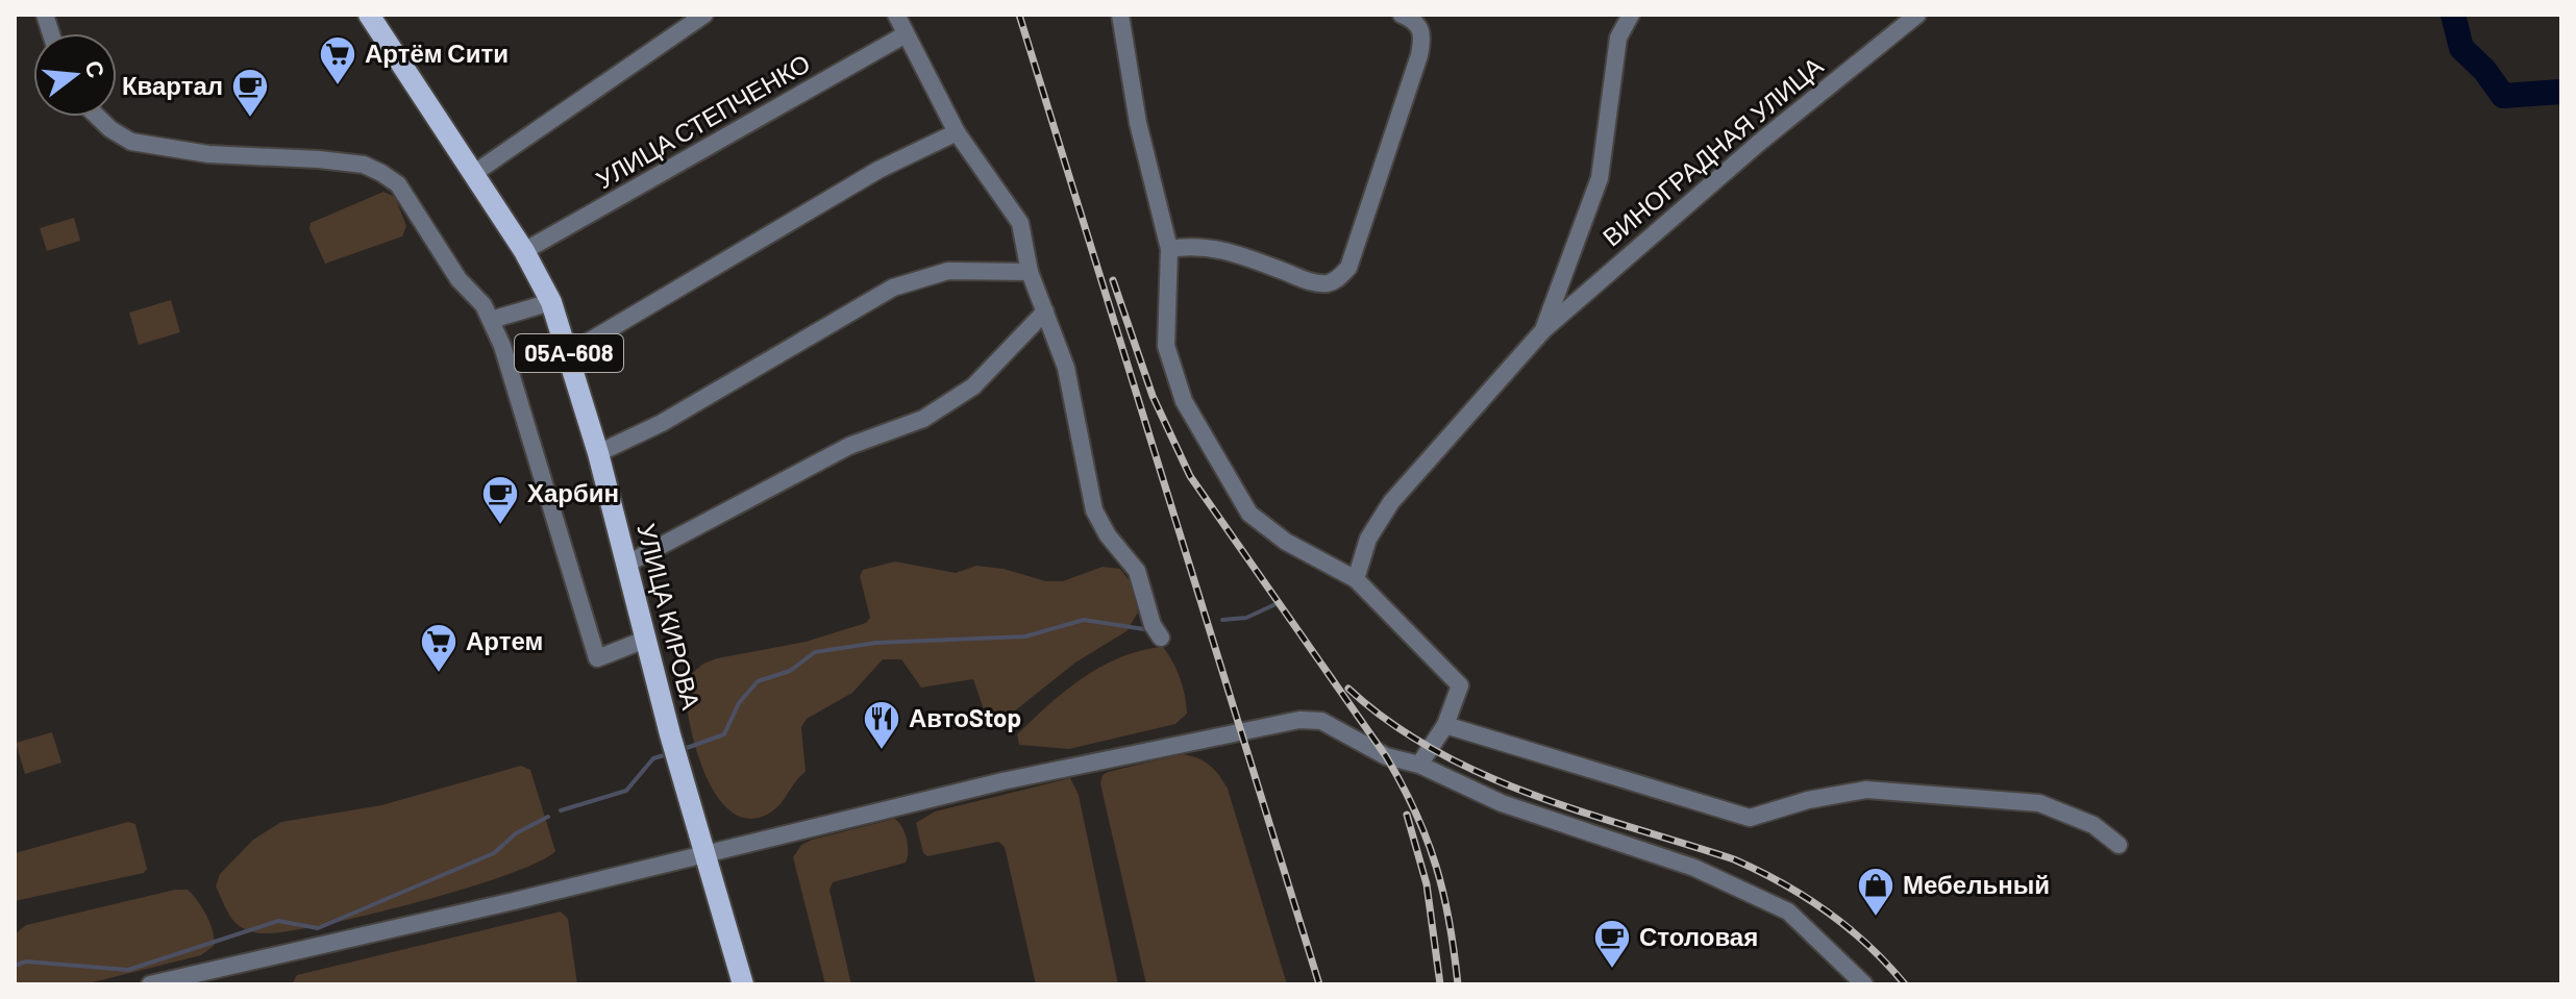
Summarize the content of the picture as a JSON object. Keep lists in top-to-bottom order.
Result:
{
  "streets": {
    "main road": ["05А-608", "УЛИЦА КИРОВА"],
    "street": ["УЛИЦА СТЕПЧЕНКО", "ВИНОГРАДНАЯ УЛИЦА"]
  },
  "crossings": [
    ["УЛИЦА СТЕПЧЕНКО", "УЛИЦА КИРОВА"]
  ],
  "places": {
    "supermarket": ["Артём Сити", "Артем"],
    "cafe": ["Квартал", "Харбин", "Столовая"],
    "restaurant": ["АвтоStop"],
    "shop": ["Мебельный"]
  },
  "north": "right"
}
